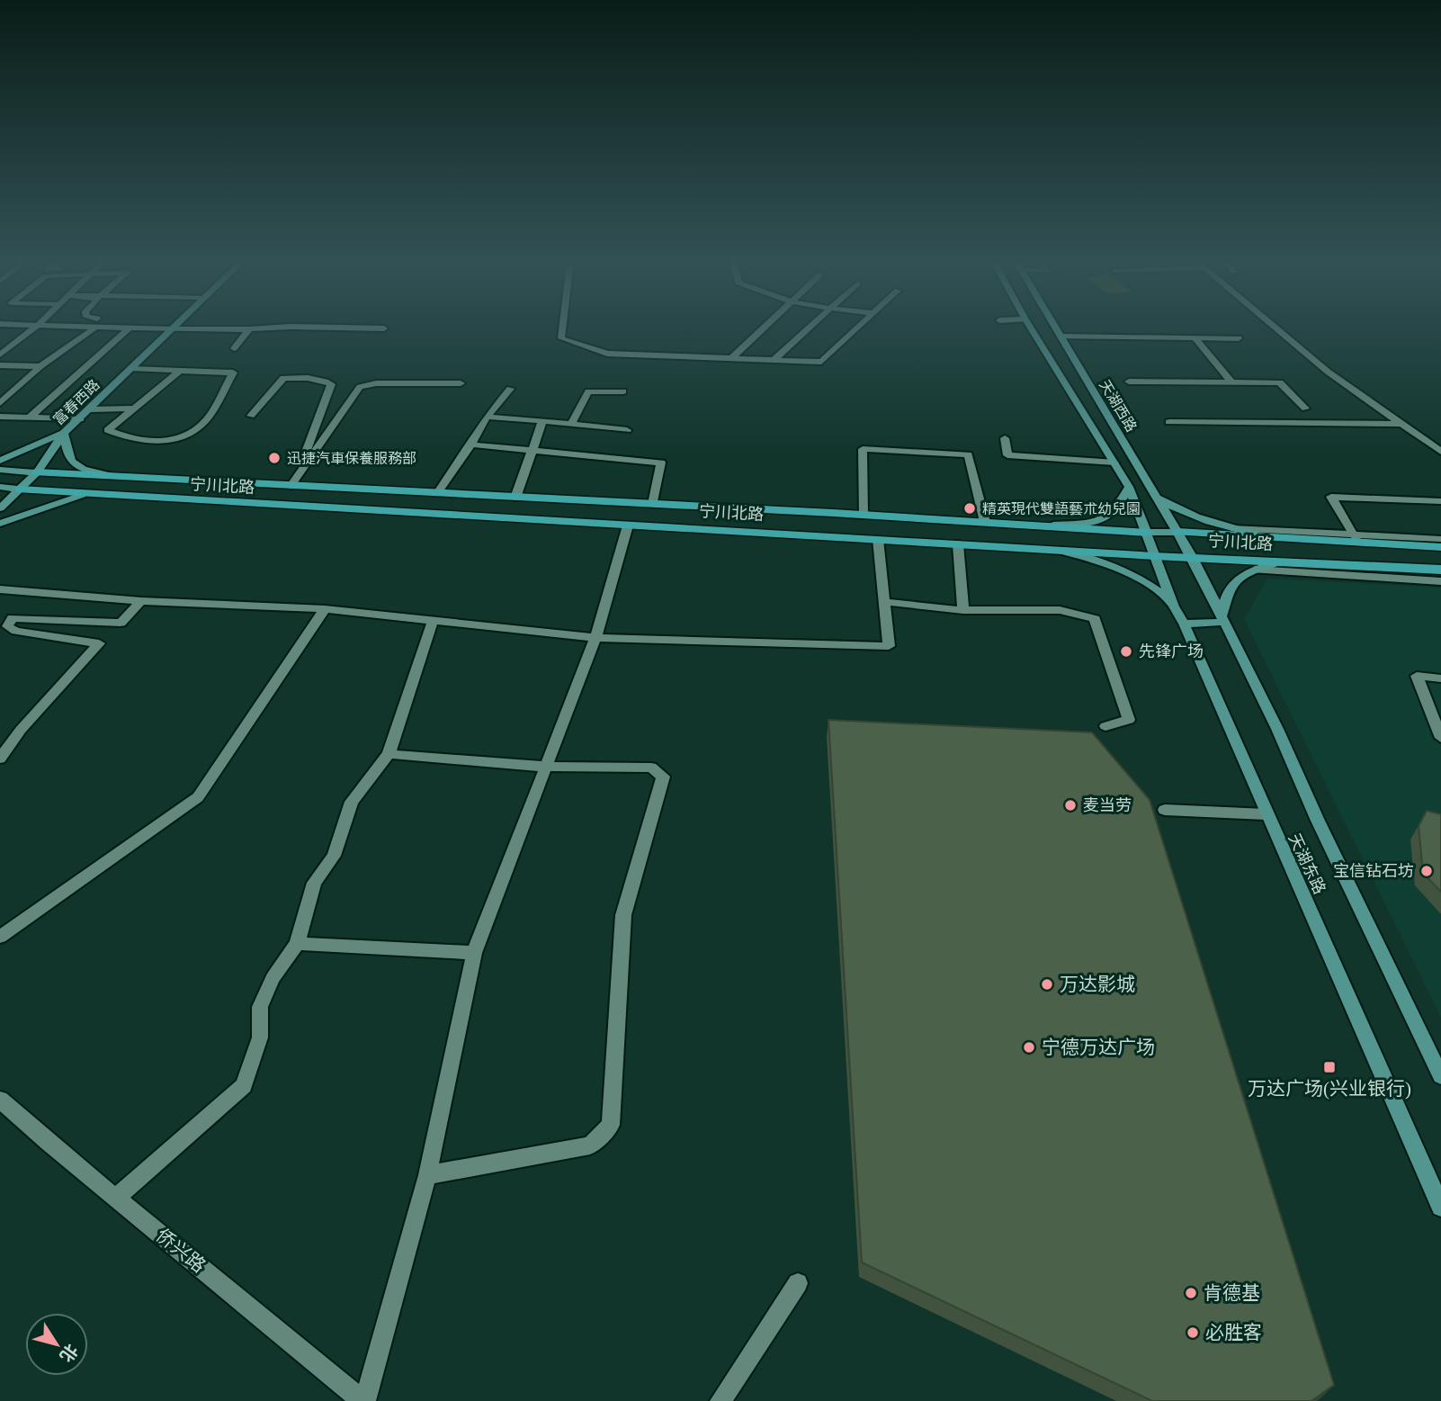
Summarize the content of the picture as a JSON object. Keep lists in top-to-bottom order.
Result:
{
  "streets": {
    "main road": [
      "富春西路",
      "天湖西路",
      "宁川北路",
      "天湖东路"
    ],
    "street": ["侨兴路"]
  },
  "crossings": [
    ["富春西路", "宁川北路"],
    ["天湖西路", "宁川北路"],
    ["天湖西路", "天湖东路"],
    ["宁川北路", "天湖东路"]
  ],
  "places": {
    "other": [
      "迅捷汽車保養服務部",
      "精英現代雙語藝朮幼兒園",
      "先锋广场",
      "麦当劳",
      "宝信钻石坊",
      "万达影城",
      "宁德万达广场",
      "肯德基",
      "必胜客"
    ],
    "transit": ["万达广场(兴业银行)"]
  },
  "north": "bottom right"
}
